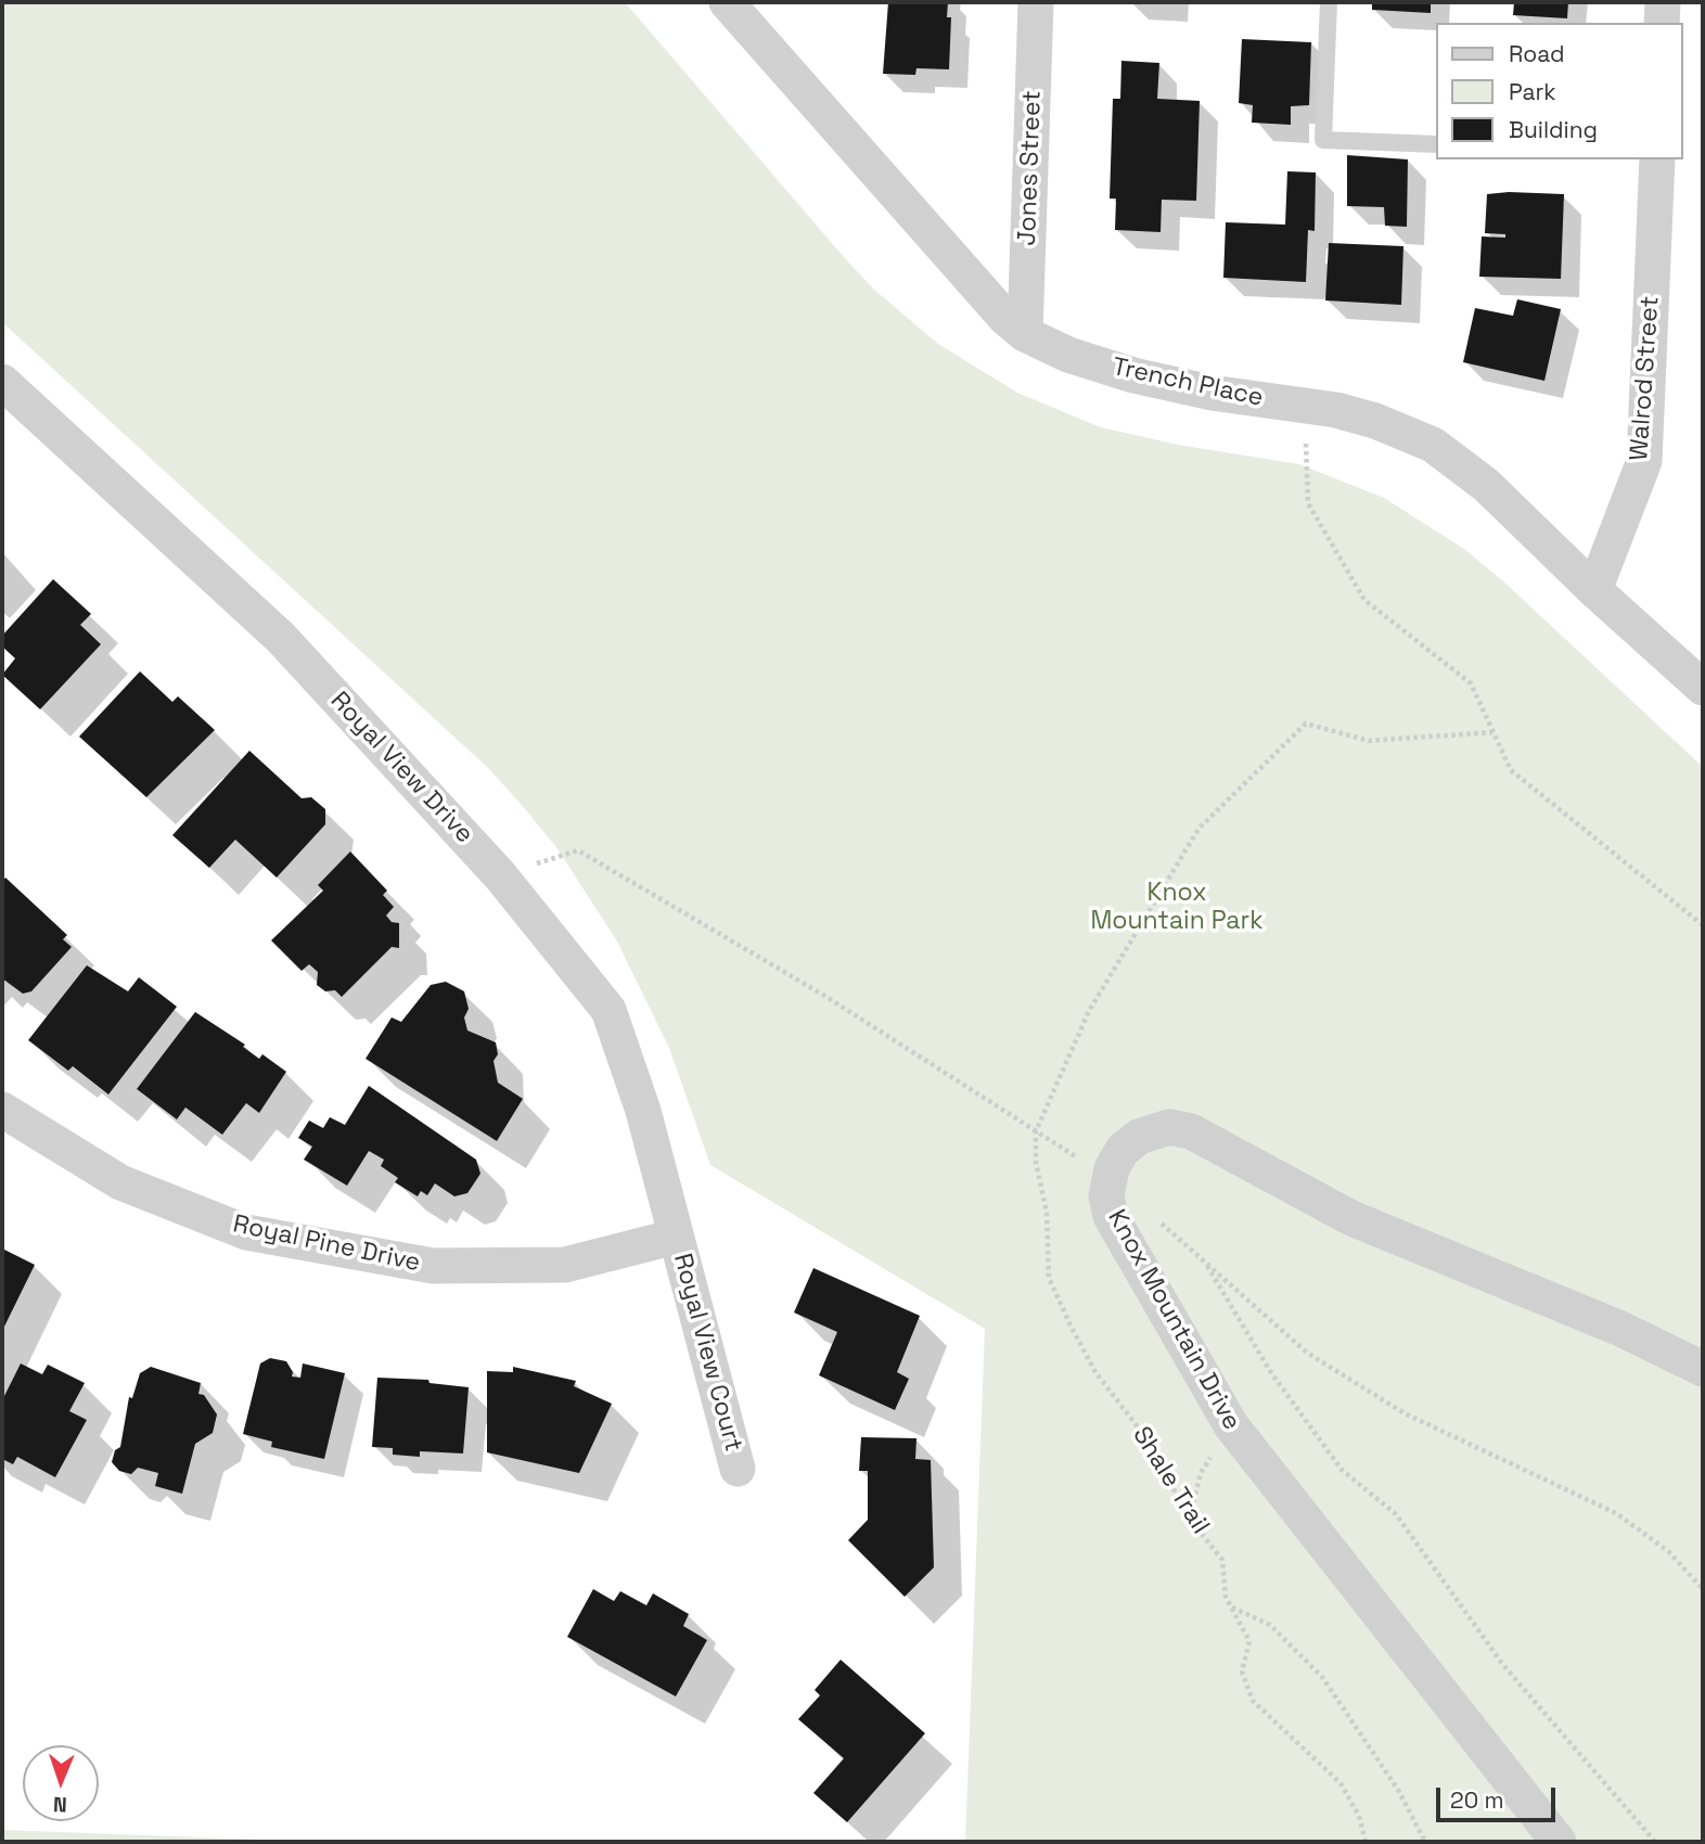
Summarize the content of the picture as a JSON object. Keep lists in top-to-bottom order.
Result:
{
  "streets": {
    "street": [
      "Jones Street",
      "Walrod Street",
      "Trench Place",
      "Royal View Drive",
      "Royal Pine Drive",
      "Knox Mountain Drive",
      "Royal View Court"
    ],
    "path": ["Shale Trail"]
  },
  "crossings": [
    ["Jones Street", "Trench Place"],
    ["Walrod Street", "Trench Place"],
    ["Royal View Drive", "Royal Pine Drive"],
    ["Royal View Drive", "Royal View Court"],
    ["Royal Pine Drive", "Royal View Court"]
  ],
  "parks": ["Knox Mountain Park"],
  "legend": ["Road", "Park", "Building"],
  "scale_bar": "20 m",
  "north": "bottom"
}
